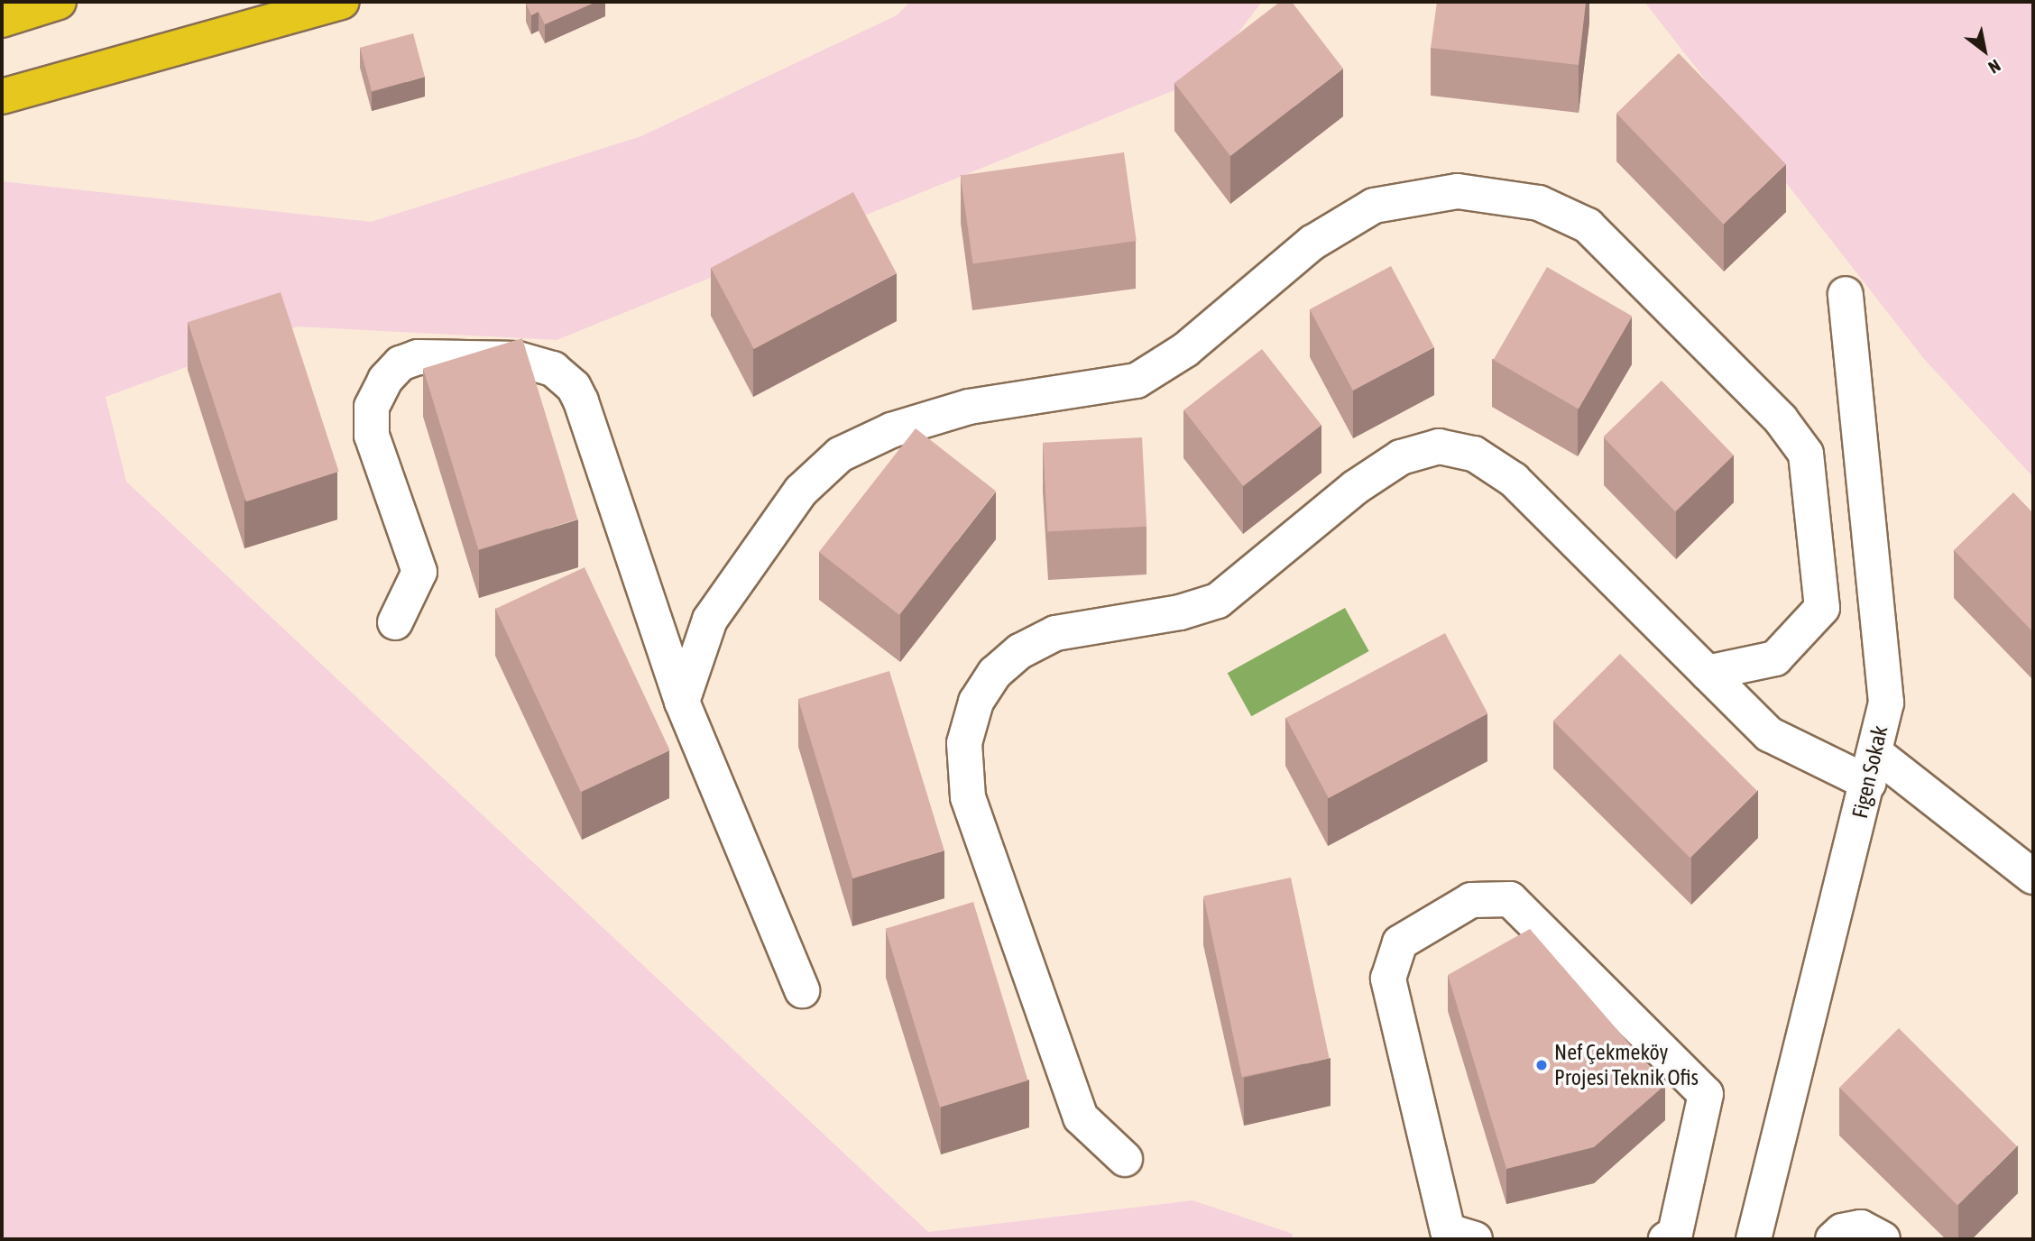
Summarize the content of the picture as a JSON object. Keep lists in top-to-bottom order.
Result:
{
  "streets": {
    "street": ["Figen Sokak"]
  },
  "places": ["Nef Çekmeköy Projesi Teknik Ofis"],
  "north": "bottom right"
}
